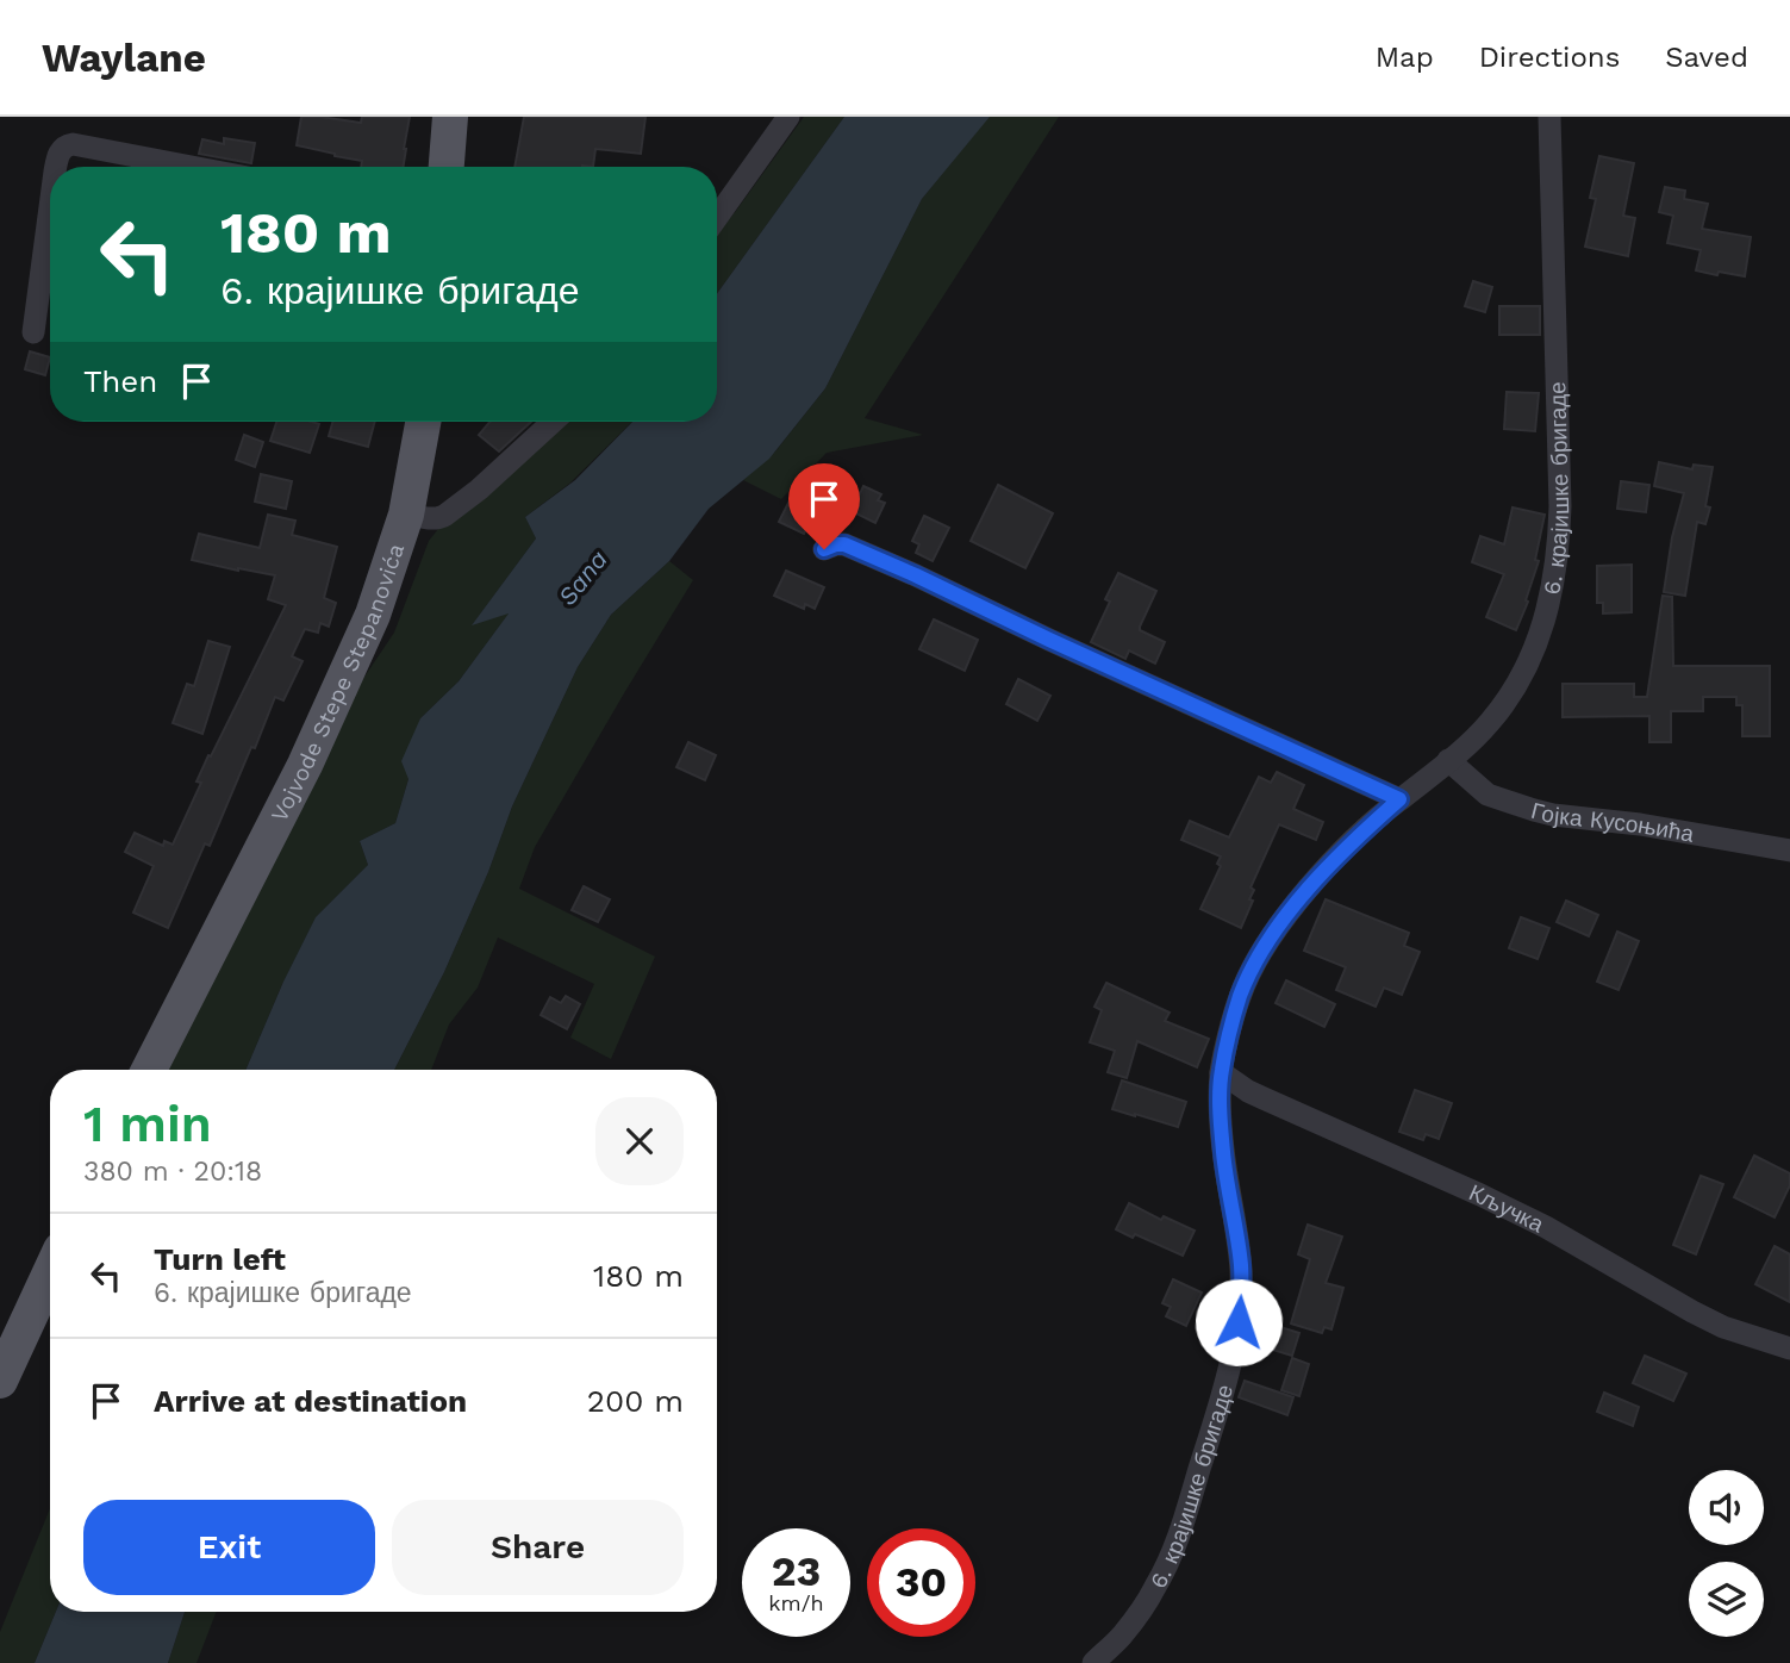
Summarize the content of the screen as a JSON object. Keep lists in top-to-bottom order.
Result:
{
  "streets": {
    "main road": ["Vojvode Stepe Stepanovića"],
    "street": ["6. крајишке бригаде", "Гојка Кусоњића", "Кључка"]
  },
  "crossings": [
    ["6. крајишке бригаде", "Гојка Кусоњића"],
    ["6. крајишке бригаде", "Кључка"]
  ],
  "water": ["Sana"],
  "page": {
    "header": "Waylane",
    "nav": ["Map", "Directions", "Saved"],
    "turn": ["180 m", "6. крајишке бригаде"],
    "then": "Then",
    "heading": ["1 min", "380 m · 20:18"],
    "list": [
      {
        "name": "Turn left",
        "note": "6. крајишке бригаде",
        "value": "180 m"
      },
      {
        "name": "Arrive at destination",
        "value": "200 m"
      }
    ],
    "buttons": ["Exit", "Share"],
    "speed": "23 km/h",
    "limit": "30"
  }
}
